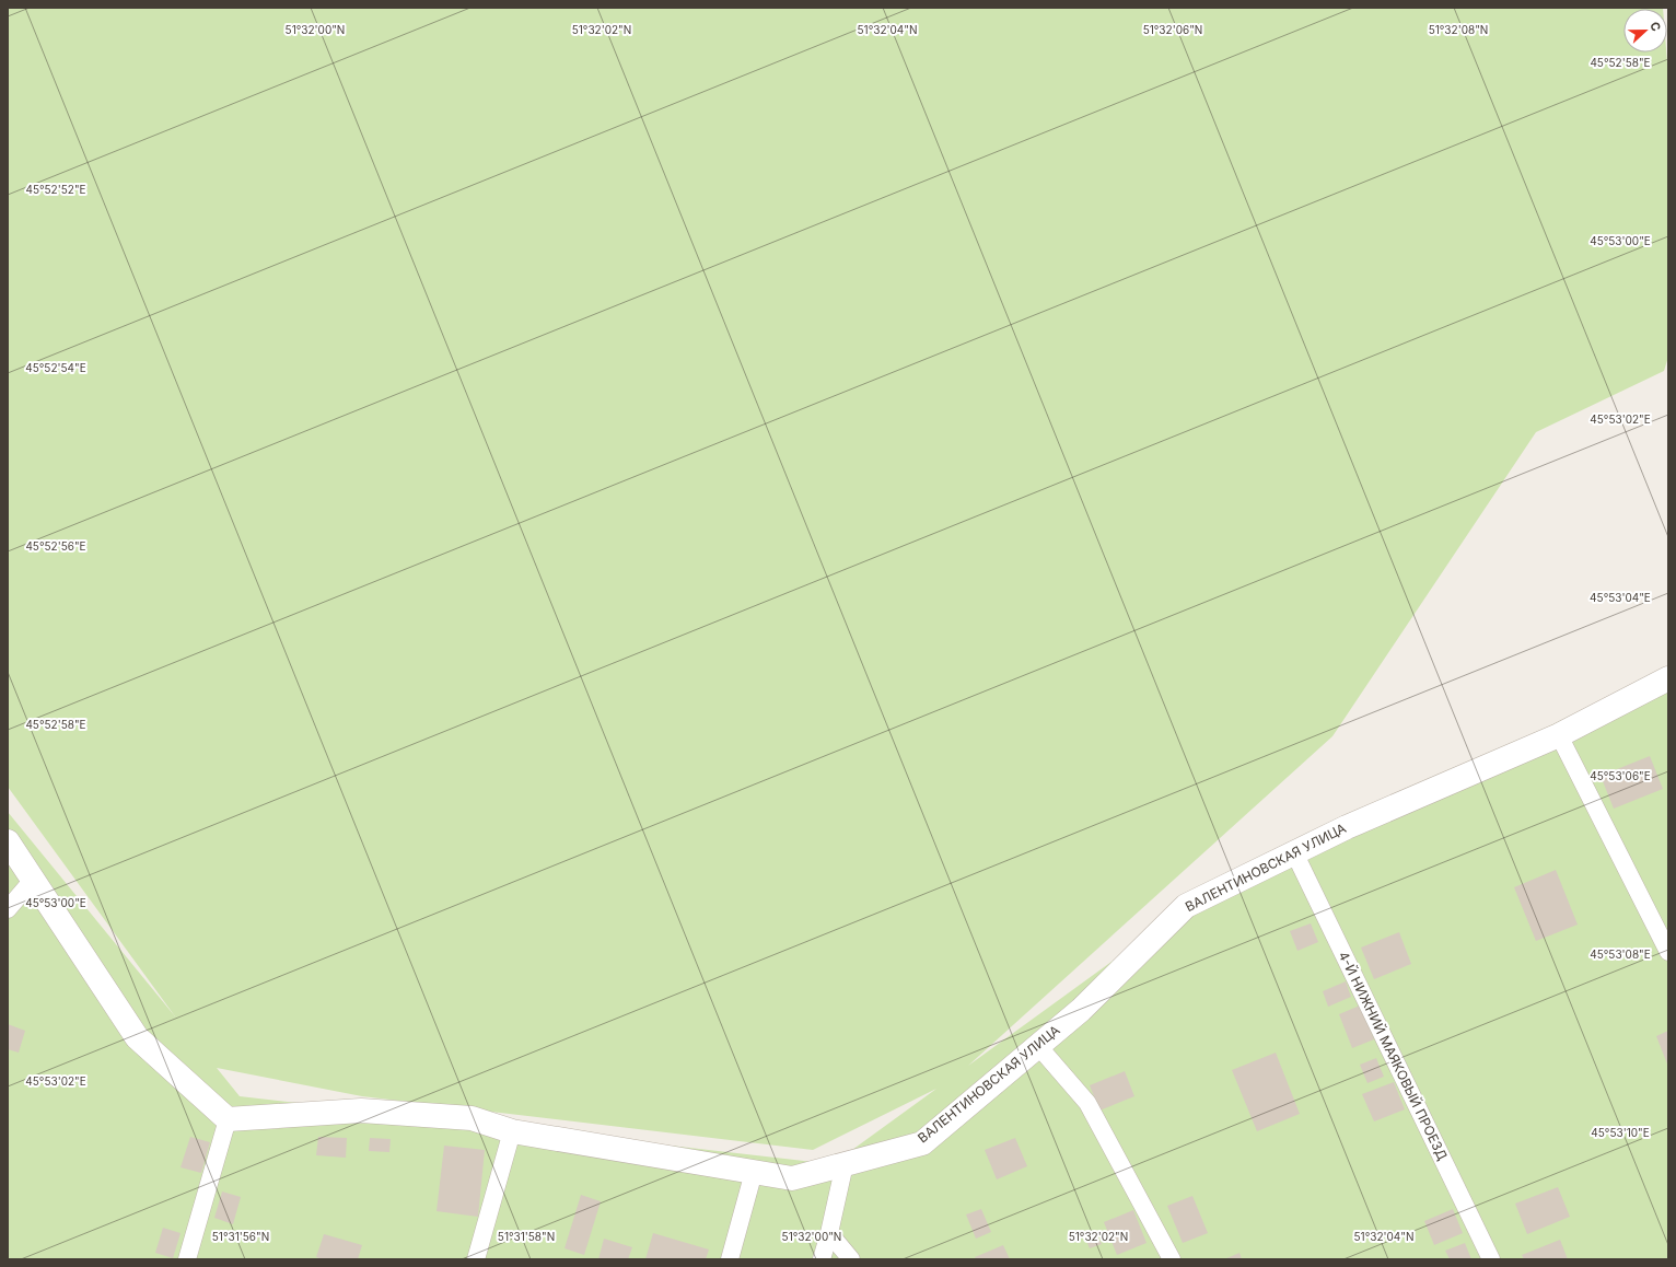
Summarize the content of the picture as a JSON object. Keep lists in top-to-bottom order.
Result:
{
  "streets": {
    "street": ["ВАЛЕНТИНОВСКАЯ УЛИЦА"],
    "lane": ["4-Й НИЖНИЙ МАЯКОВЫЙ ПРОЕЗД"]
  },
  "crossings": [
    ["ВАЛЕНТИНОВСКАЯ УЛИЦА", "4-Й НИЖНИЙ МАЯКОВЫЙ ПРОЕЗД"]
  ],
  "north": "right",
  "coordinates": [
    "51°32'08\"N",
    "51°32'00\"N",
    "51°32'02\"N",
    "51°32'04\"N",
    "51°32'06\"N",
    "45°52'58\"E",
    "45°52'52\"E",
    "45°53'00\"E",
    "45°52'54\"E",
    "45°53'02\"E",
    "45°52'56\"E",
    "45°53'04\"E",
    "45°53'06\"E",
    "45°53'08\"E",
    "45°53'10\"E",
    "51°31'56\"N",
    "51°31'58\"N"
  ]
}
